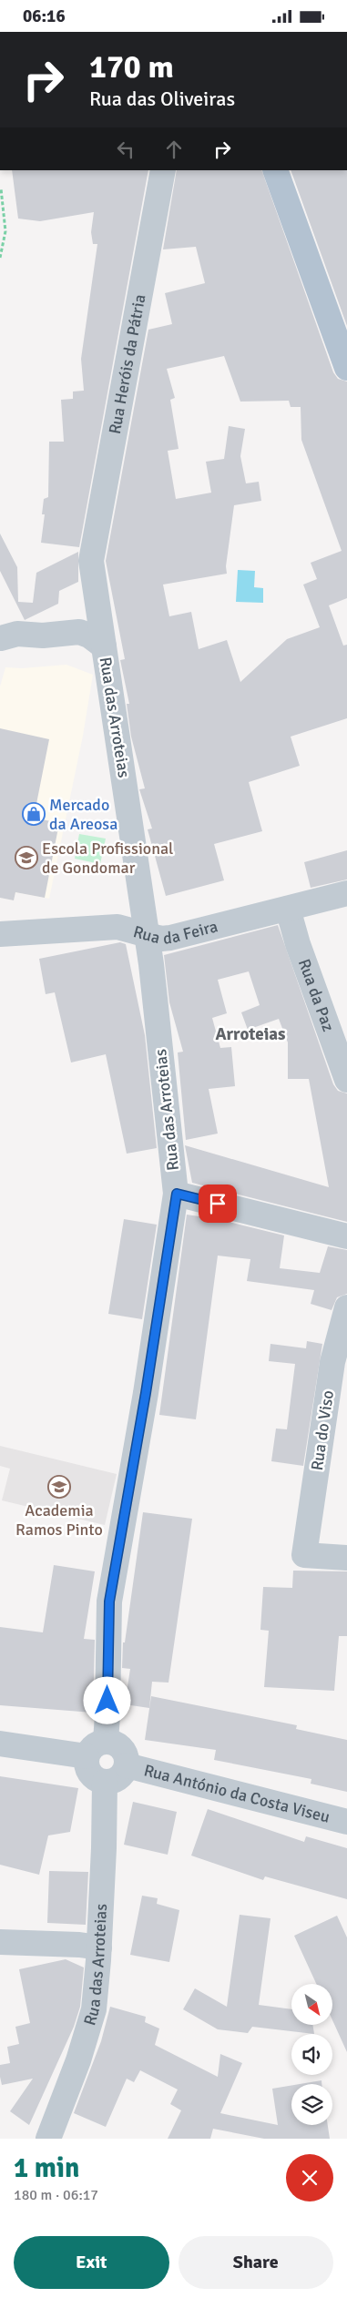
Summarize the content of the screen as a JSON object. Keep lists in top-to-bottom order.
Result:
{
  "streets": {
    "street": [
      "Rua Heróis da Pátria",
      "Rua das Arroteias",
      "Rua da Feira",
      "Rua da Paz",
      "Rua do Viso",
      "Rua António da Costa Viseu"
    ]
  },
  "crossings": [
    ["Rua Heróis da Pátria", "Rua das Arroteias"],
    ["Rua das Arroteias", "Rua da Feira"],
    ["Rua das Arroteias", "Rua António da Costa Viseu"],
    ["Rua da Feira", "Rua da Paz"]
  ],
  "districts": ["Arroteias"],
  "places": {
    "shop": ["Mercado da Areosa"],
    "school or university": ["Escola Profissional de Gondomar", "Academia Ramos Pinto"]
  },
  "north": "bottom right",
  "page": {
    "status": "06:16",
    "turn": ["170 m", "Rua das Oliveiras"],
    "heading": ["1 min", "180 m · 06:17"],
    "buttons": ["Exit", "Share"]
  }
}
